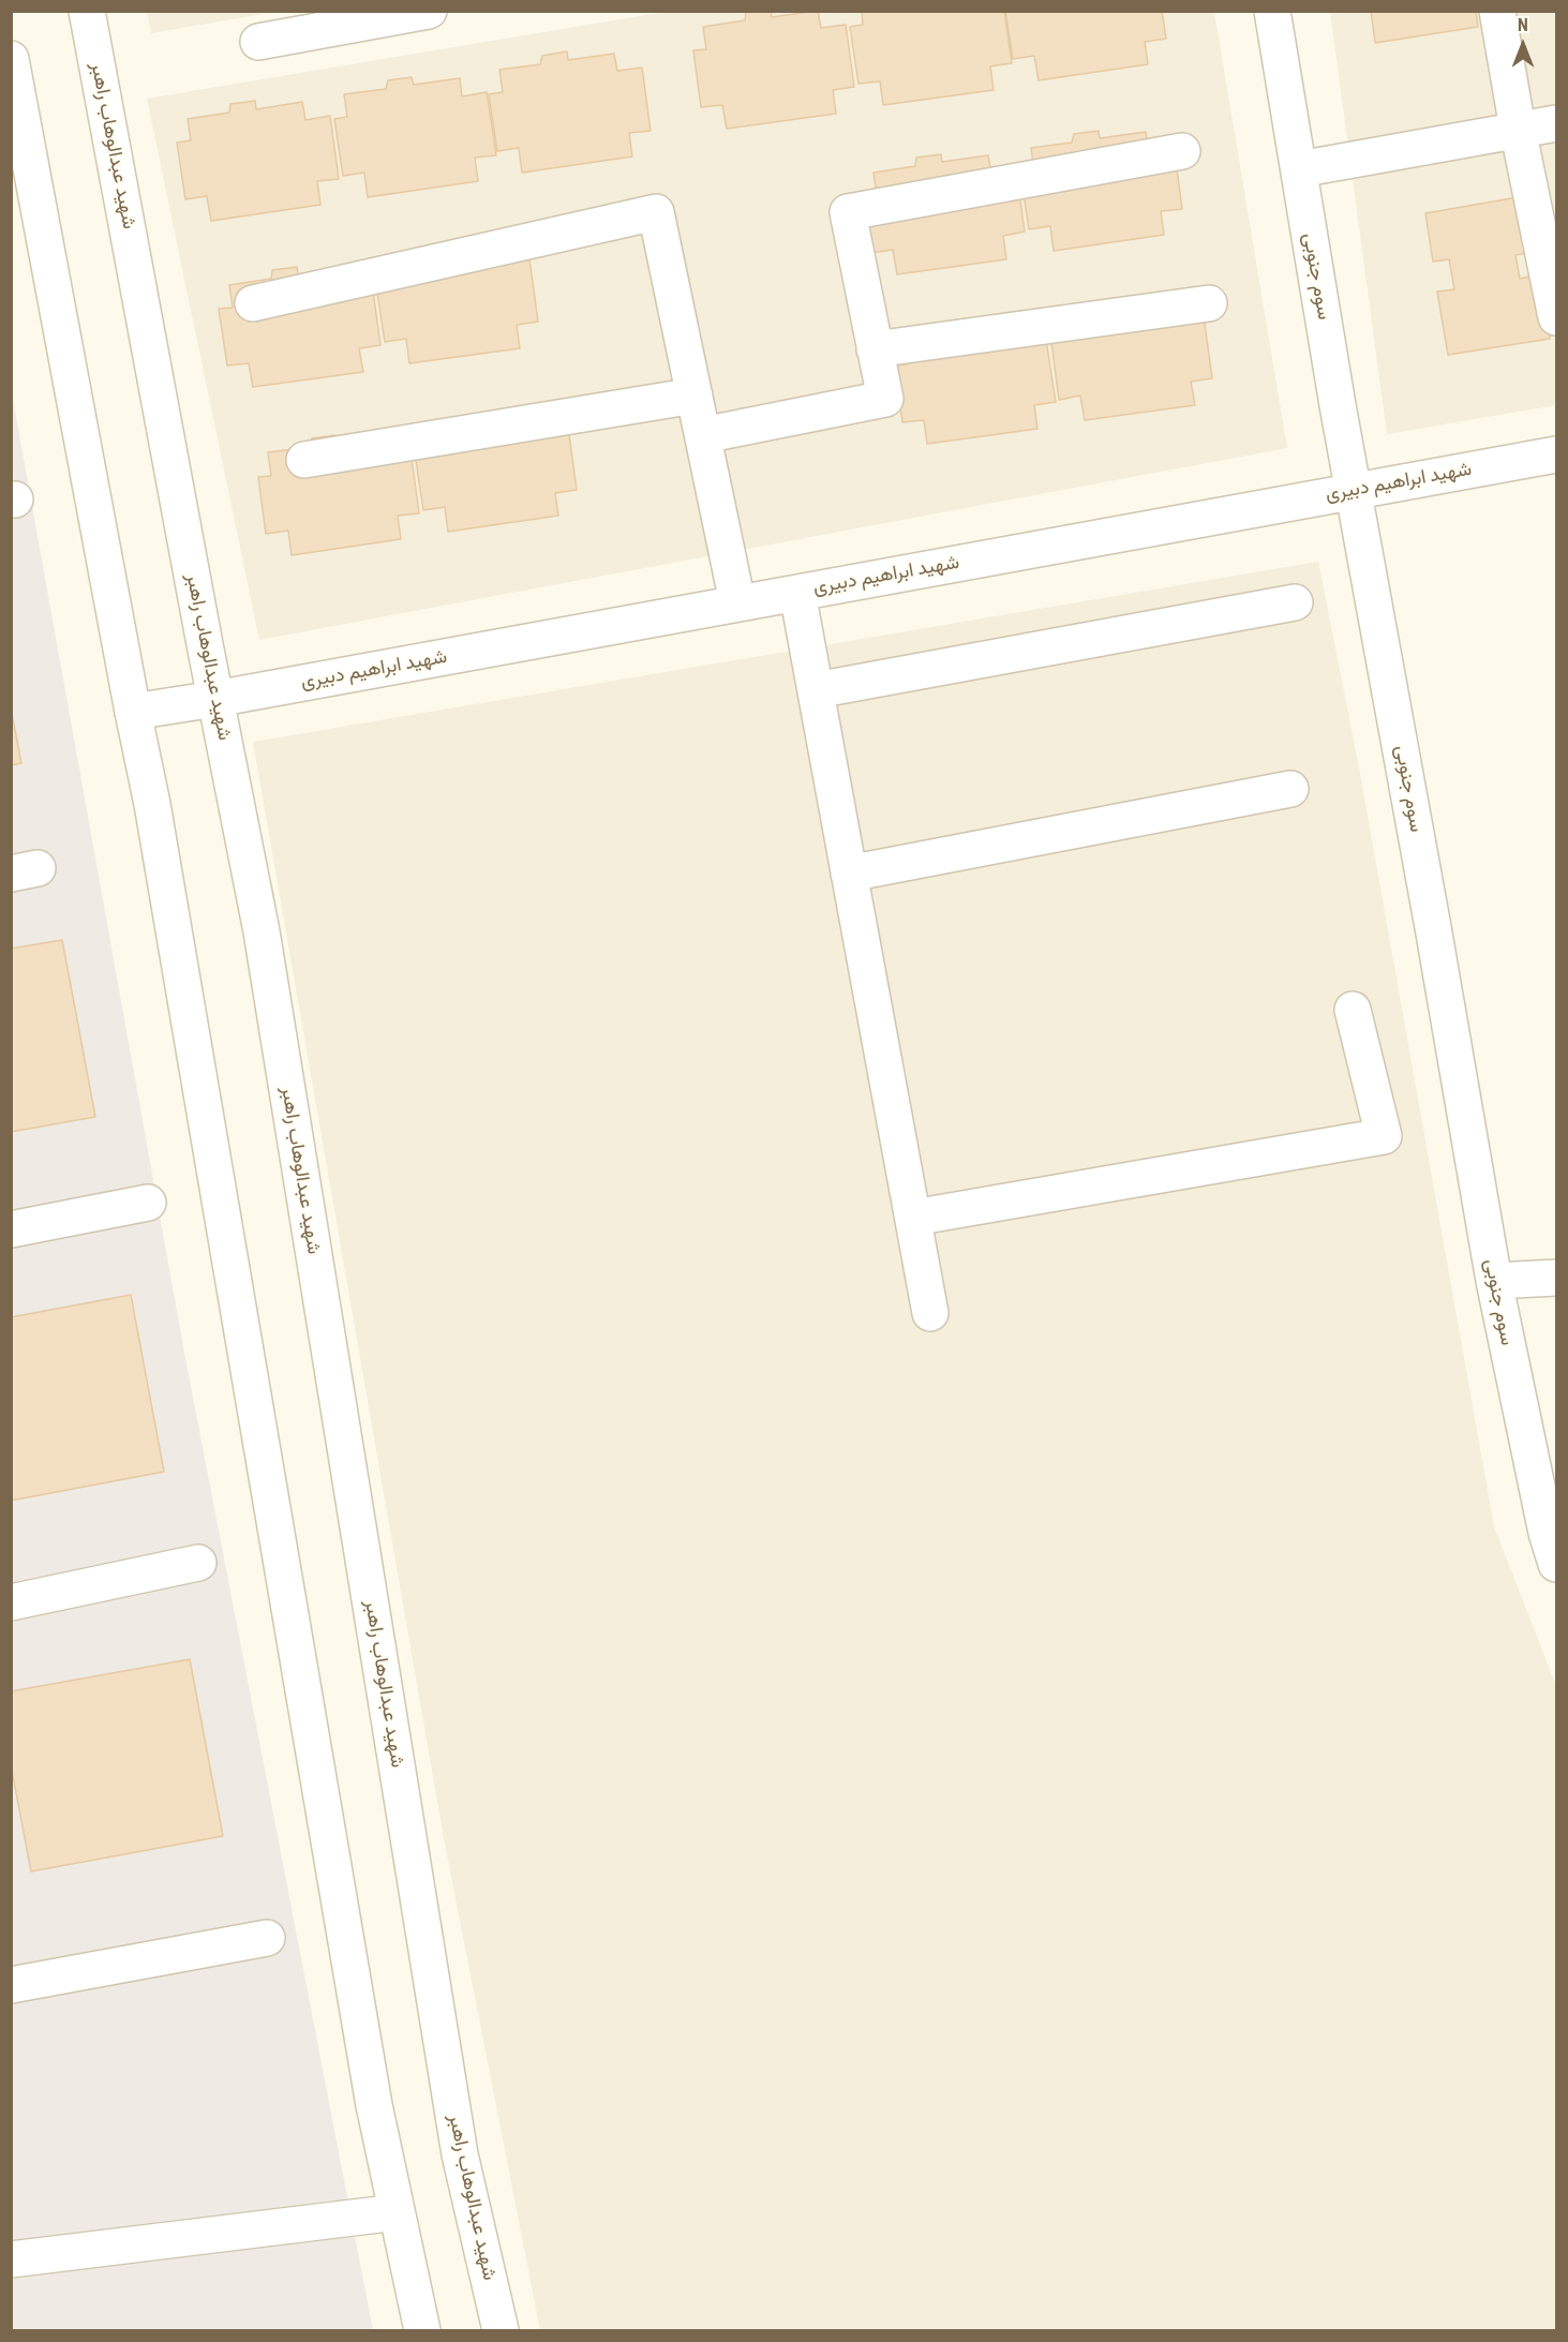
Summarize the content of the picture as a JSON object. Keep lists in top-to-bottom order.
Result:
{
  "streets": {
    "street": ["شهید عبدالوهاب راهبر", "سوم جنوبی", "شهید ابراهیم دبیری"]
  },
  "crossings": [
    ["شهید عبدالوهاب راهبر", "شهید ابراهیم دبیری"],
    ["سوم جنوبی", "شهید ابراهیم دبیری"]
  ],
  "north": "top"
}
